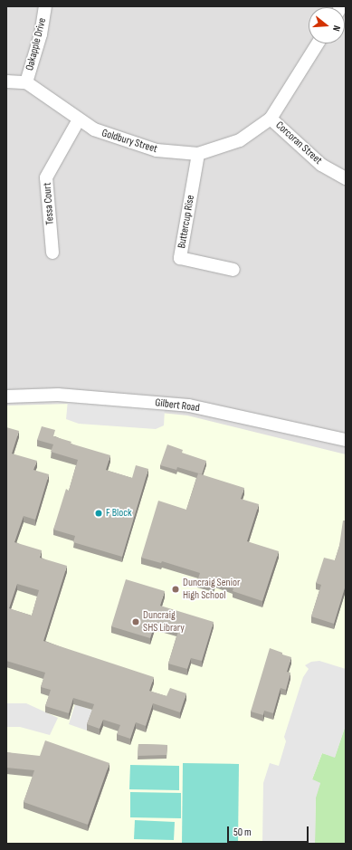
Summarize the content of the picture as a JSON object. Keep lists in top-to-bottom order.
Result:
{
  "streets": {
    "street": [
      "Oakapple Drive",
      "Goldbury Street",
      "Corcoran Street",
      "Tessa Court",
      "Buttercup Rise",
      "Gilbert Road"
    ]
  },
  "crossings": [
    ["Oakapple Drive", "Goldbury Street"],
    ["Goldbury Street", "Corcoran Street"],
    ["Goldbury Street", "Tessa Court"],
    ["Goldbury Street", "Buttercup Rise"]
  ],
  "places": ["F Block", "Duncraig Senior High School", "Duncraig SHS Library"],
  "scale_bar": "50 m",
  "north": "right"
}
